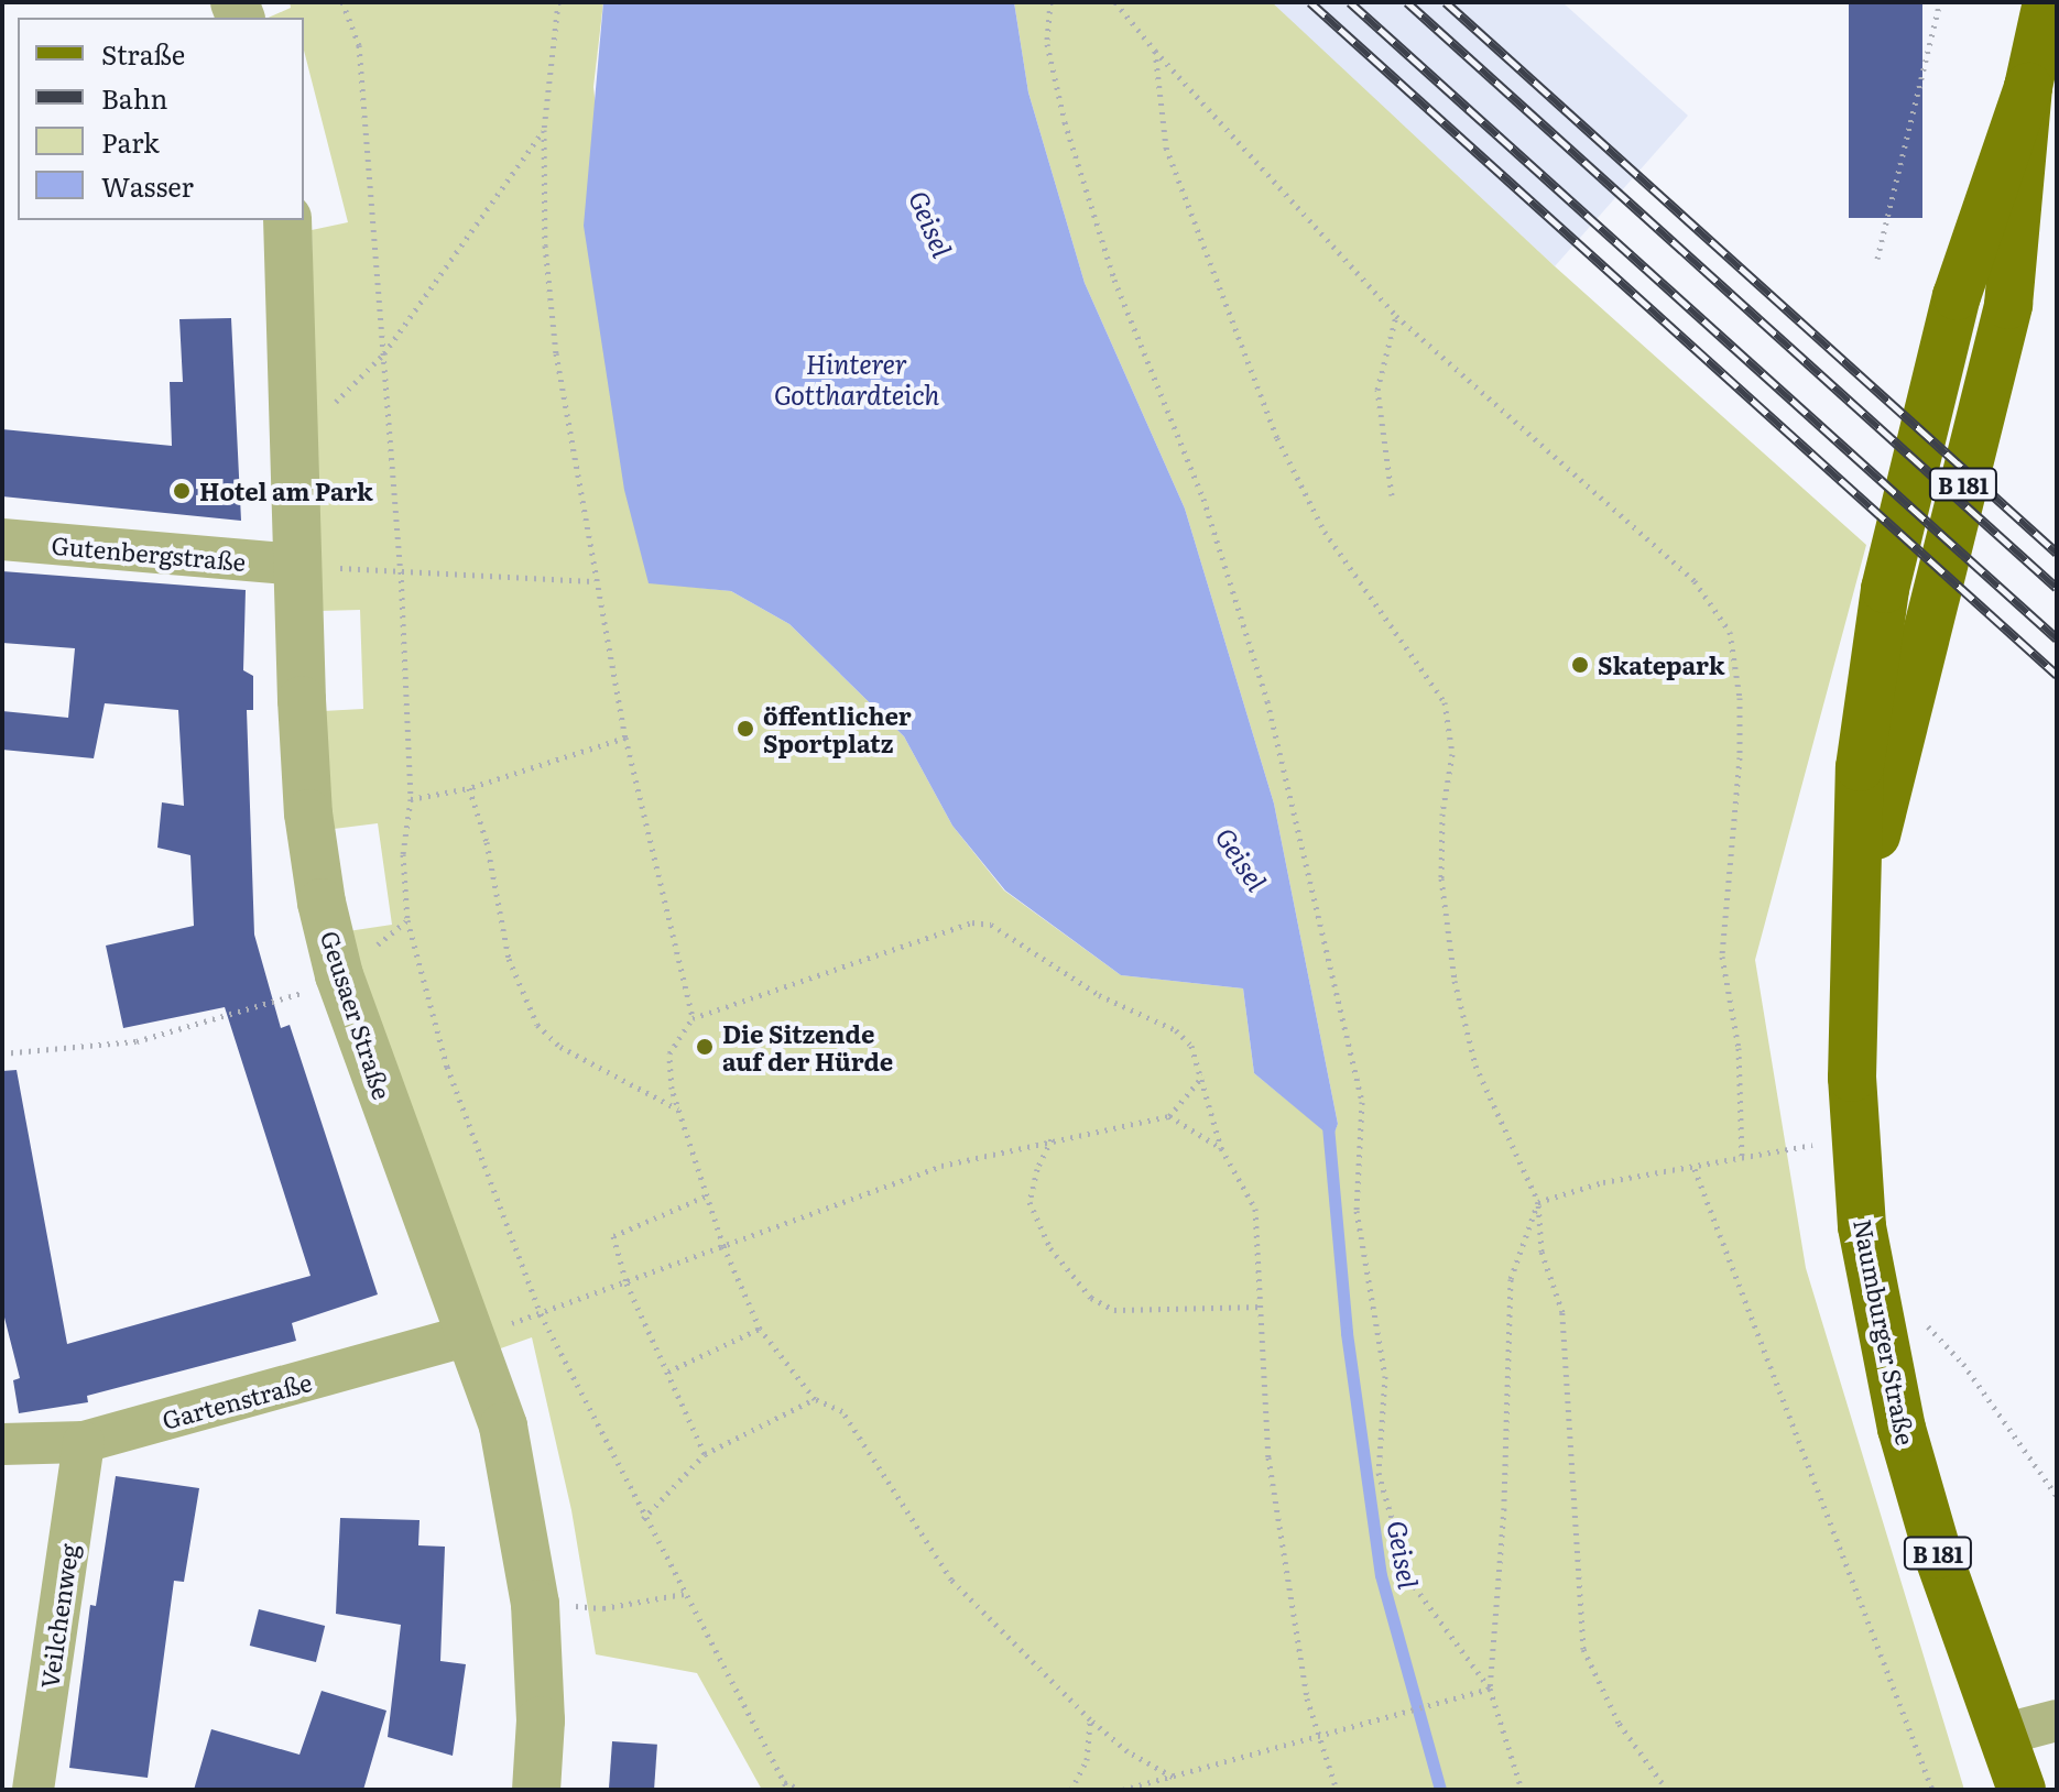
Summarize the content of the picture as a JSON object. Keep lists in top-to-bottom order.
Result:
{
  "streets": {
    "main road": ["B 181", "Naumburger Straße"],
    "street": [
      "Gutenbergstraße",
      "Geusaer Straße",
      "Gartenstraße",
      "Veilchenweg"
    ]
  },
  "crossings": [
    ["B 181", "Naumburger Straße"],
    ["Gutenbergstraße", "Geusaer Straße"],
    ["Geusaer Straße", "Gartenstraße"],
    ["Gartenstraße", "Veilchenweg"]
  ],
  "water": ["Geisel", "Hinterer Gotthardteich"],
  "places": [
    "Hotel am Park",
    "Skatepark",
    "öffentlicher Sportplatz",
    "Die Sitzende auf der Hürde"
  ],
  "legend": [
    "Straße",
    "Bahn",
    "Park",
    "Wasser"
  ]
}
